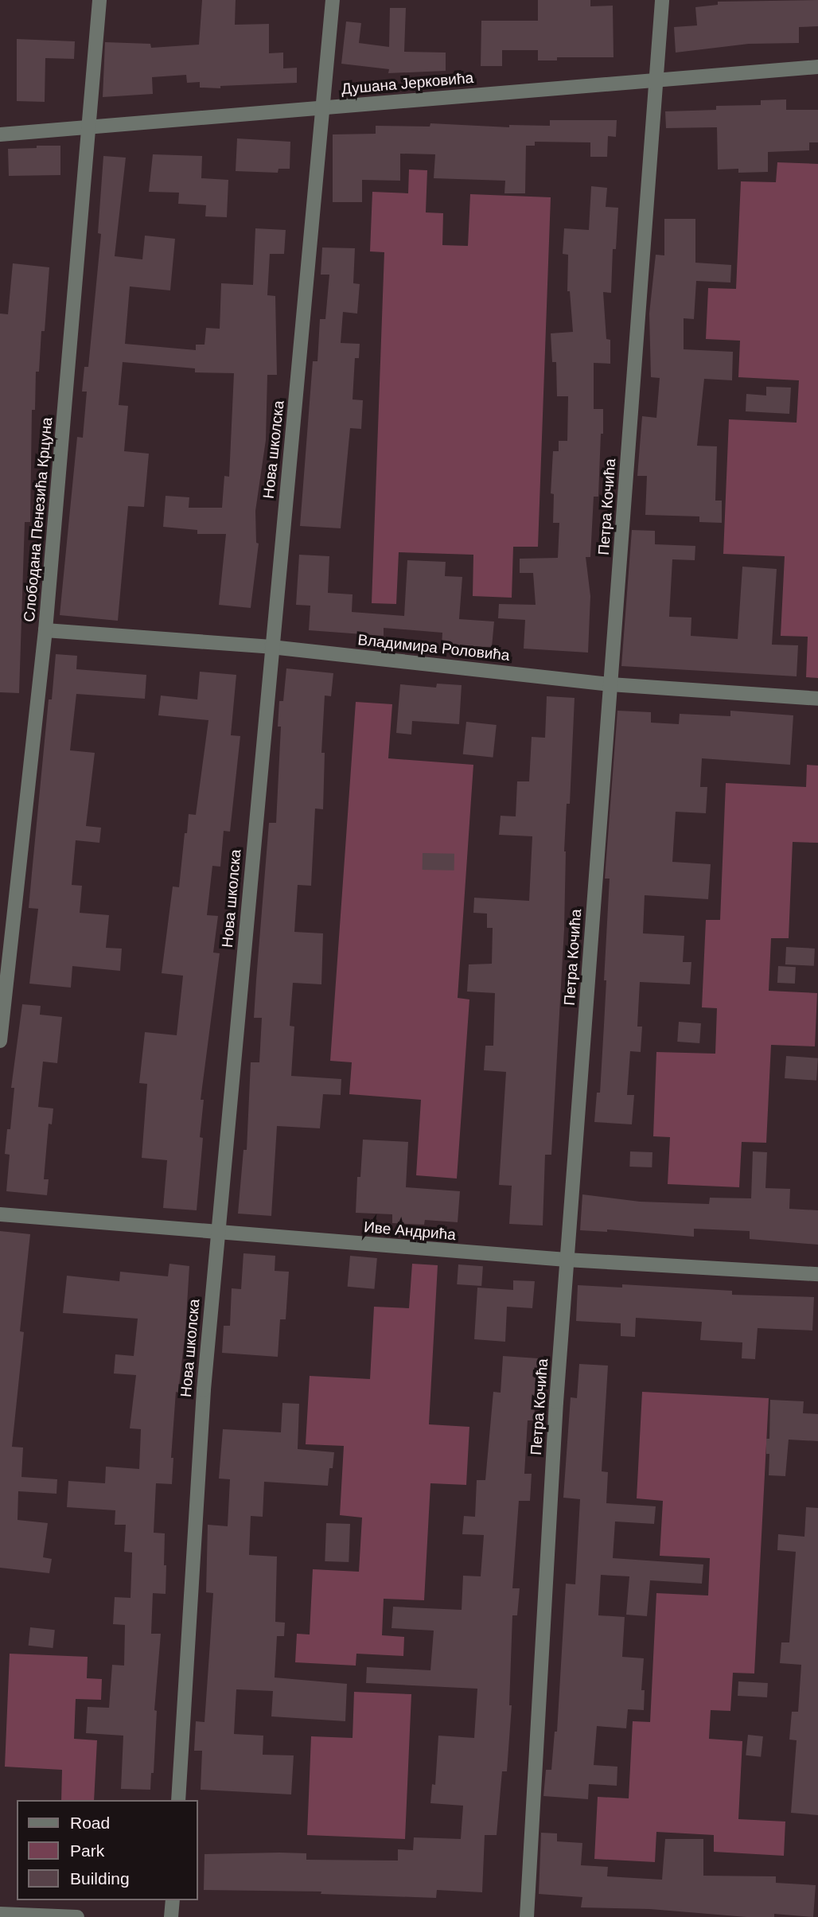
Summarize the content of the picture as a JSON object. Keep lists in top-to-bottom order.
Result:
{
  "streets": {
    "street": [
      "Душана Јерковића",
      "Нова школска",
      "Петра Кочића",
      "Слободана Пенезића Крцуна",
      "Владимира Роловића",
      "Иве Андрића"
    ]
  },
  "crossings": [
    ["Душана Јерковића", "Нова школска"],
    ["Душана Јерковића", "Петра Кочића"],
    ["Душана Јерковића", "Слободана Пенезића Крцуна"],
    ["Нова школска", "Владимира Роловића"],
    ["Нова школска", "Иве Андрића"],
    ["Петра Кочића", "Владимира Роловића"],
    ["Петра Кочића", "Иве Андрића"],
    ["Слободана Пенезића Крцуна", "Владимира Роловића"]
  ],
  "legend": ["Road", "Park", "Building"]
}
